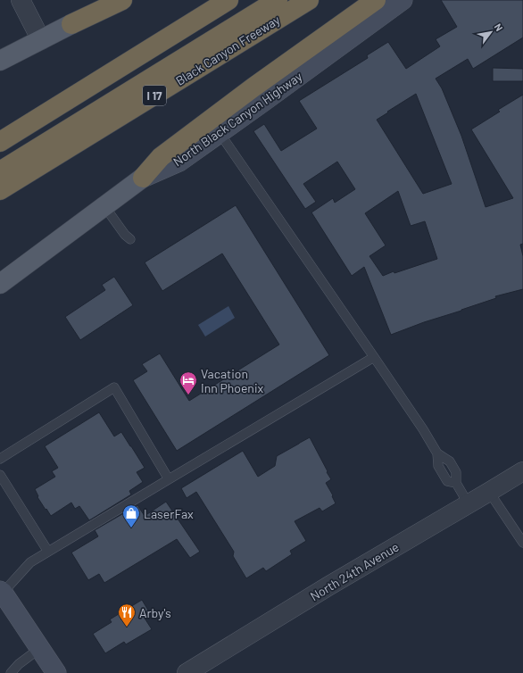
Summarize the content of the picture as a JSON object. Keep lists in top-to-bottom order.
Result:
{
  "streets": {
    "highway": ["Black Canyon Freeway", "I 17"],
    "main road": ["North Black Canyon Highway"],
    "street": ["North 24th Avenue"]
  },
  "places": {
    "hotel": ["Vacation Inn Phoenix"],
    "shop": ["LaserFax"],
    "restaurant": ["Arby's"]
  },
  "north": "top right"
}
